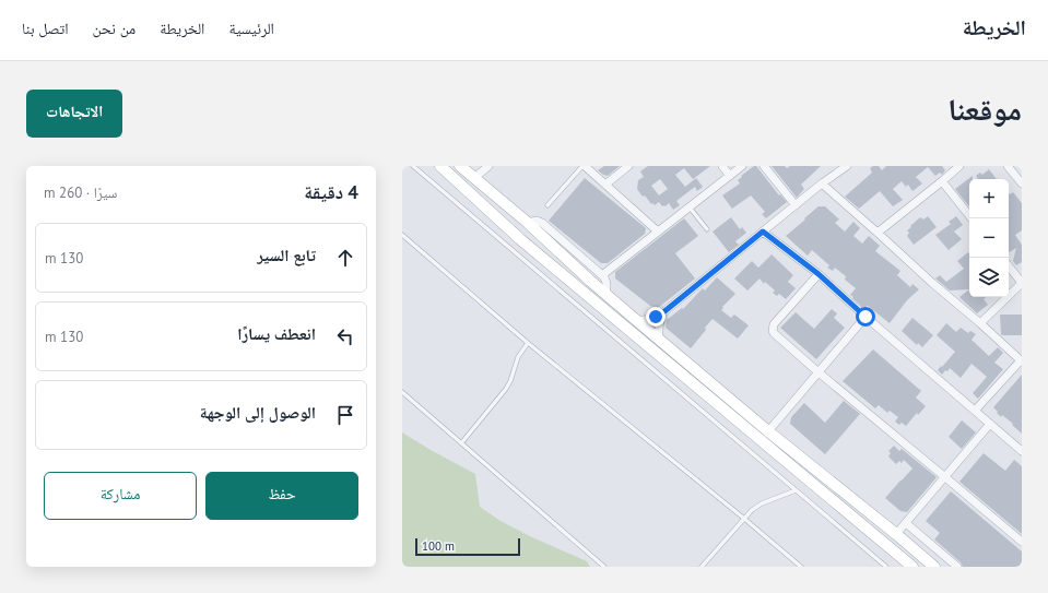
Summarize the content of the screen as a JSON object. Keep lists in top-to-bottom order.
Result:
{
  "scale_bar": "100 m",
  "page": {
    "header": "الخريطة",
    "nav": [
      "الرئيسية",
      "الخريطة",
      "من نحن",
      "اتصل بنا"
    ],
    "title": "موقعنا",
    "buttons": [
      "الاتجاهات",
      ["حفظ", "مشاركة"]
    ],
    "heading": ["4 دقيقة", "سيرًا · 260 m"],
    "map_buttons": ["+", "−"],
    "list": [
      ["تابع السير", "130 m"],
      ["انعطف يسارًا", "130 m"],
      "الوصول إلى الوجهة"
    ],
    "scale": "100 m"
  }
}
